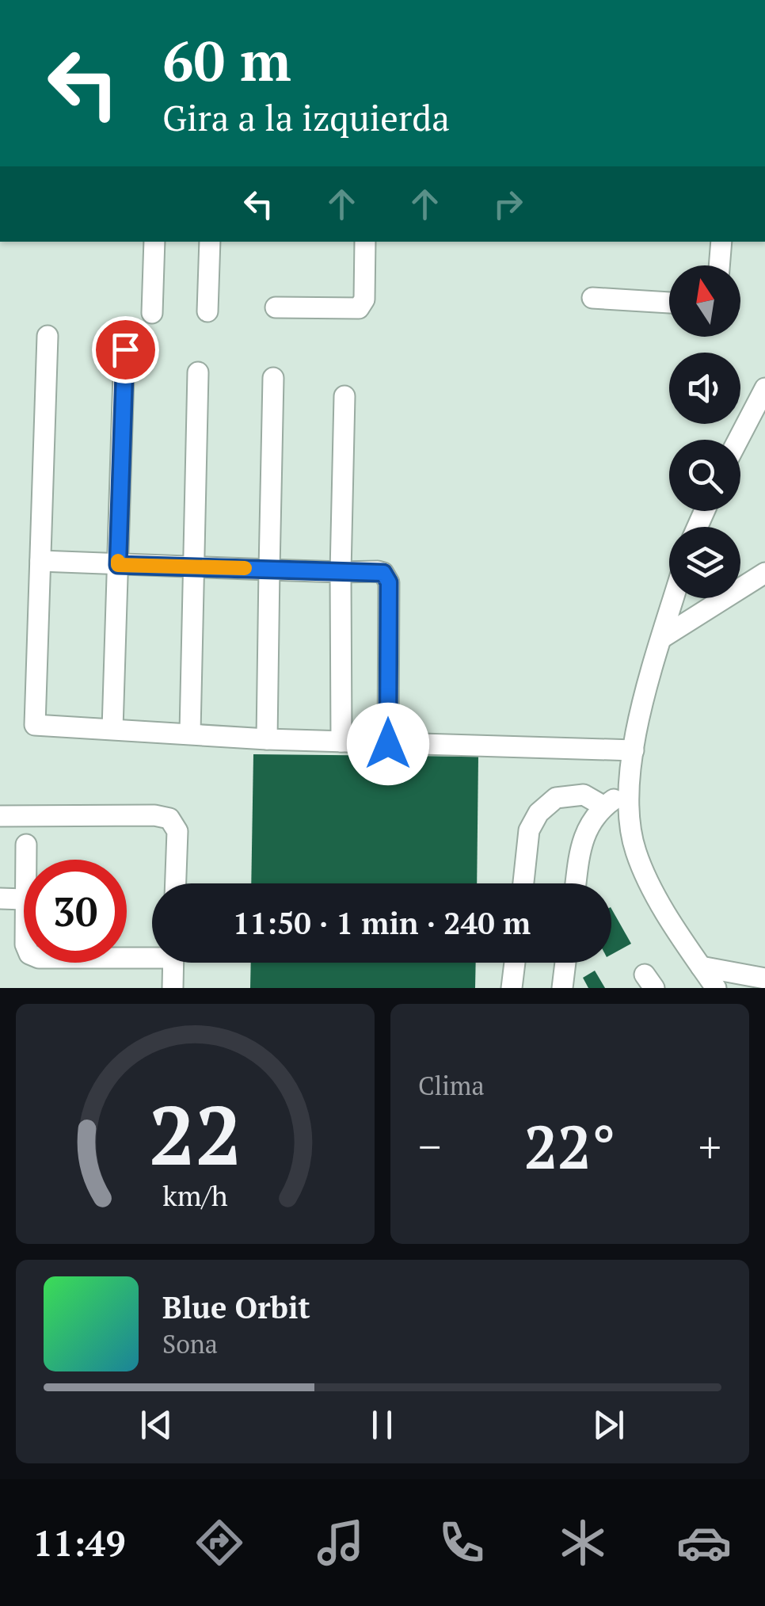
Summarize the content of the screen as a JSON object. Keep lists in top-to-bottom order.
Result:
{
  "north": "top",
  "page": {
    "turn": ["60 m", "Gira a la izquierda"],
    "limit": "30",
    "trip": "11:50 · 1 min · 240 m",
    "tile": "Clima",
    "heat": ["−", "22°", "+"],
    "song": ["Blue Orbit", "Sona"],
    "tabs": "11:49",
    "gauge": ["22", "km/h"]
  }
}
